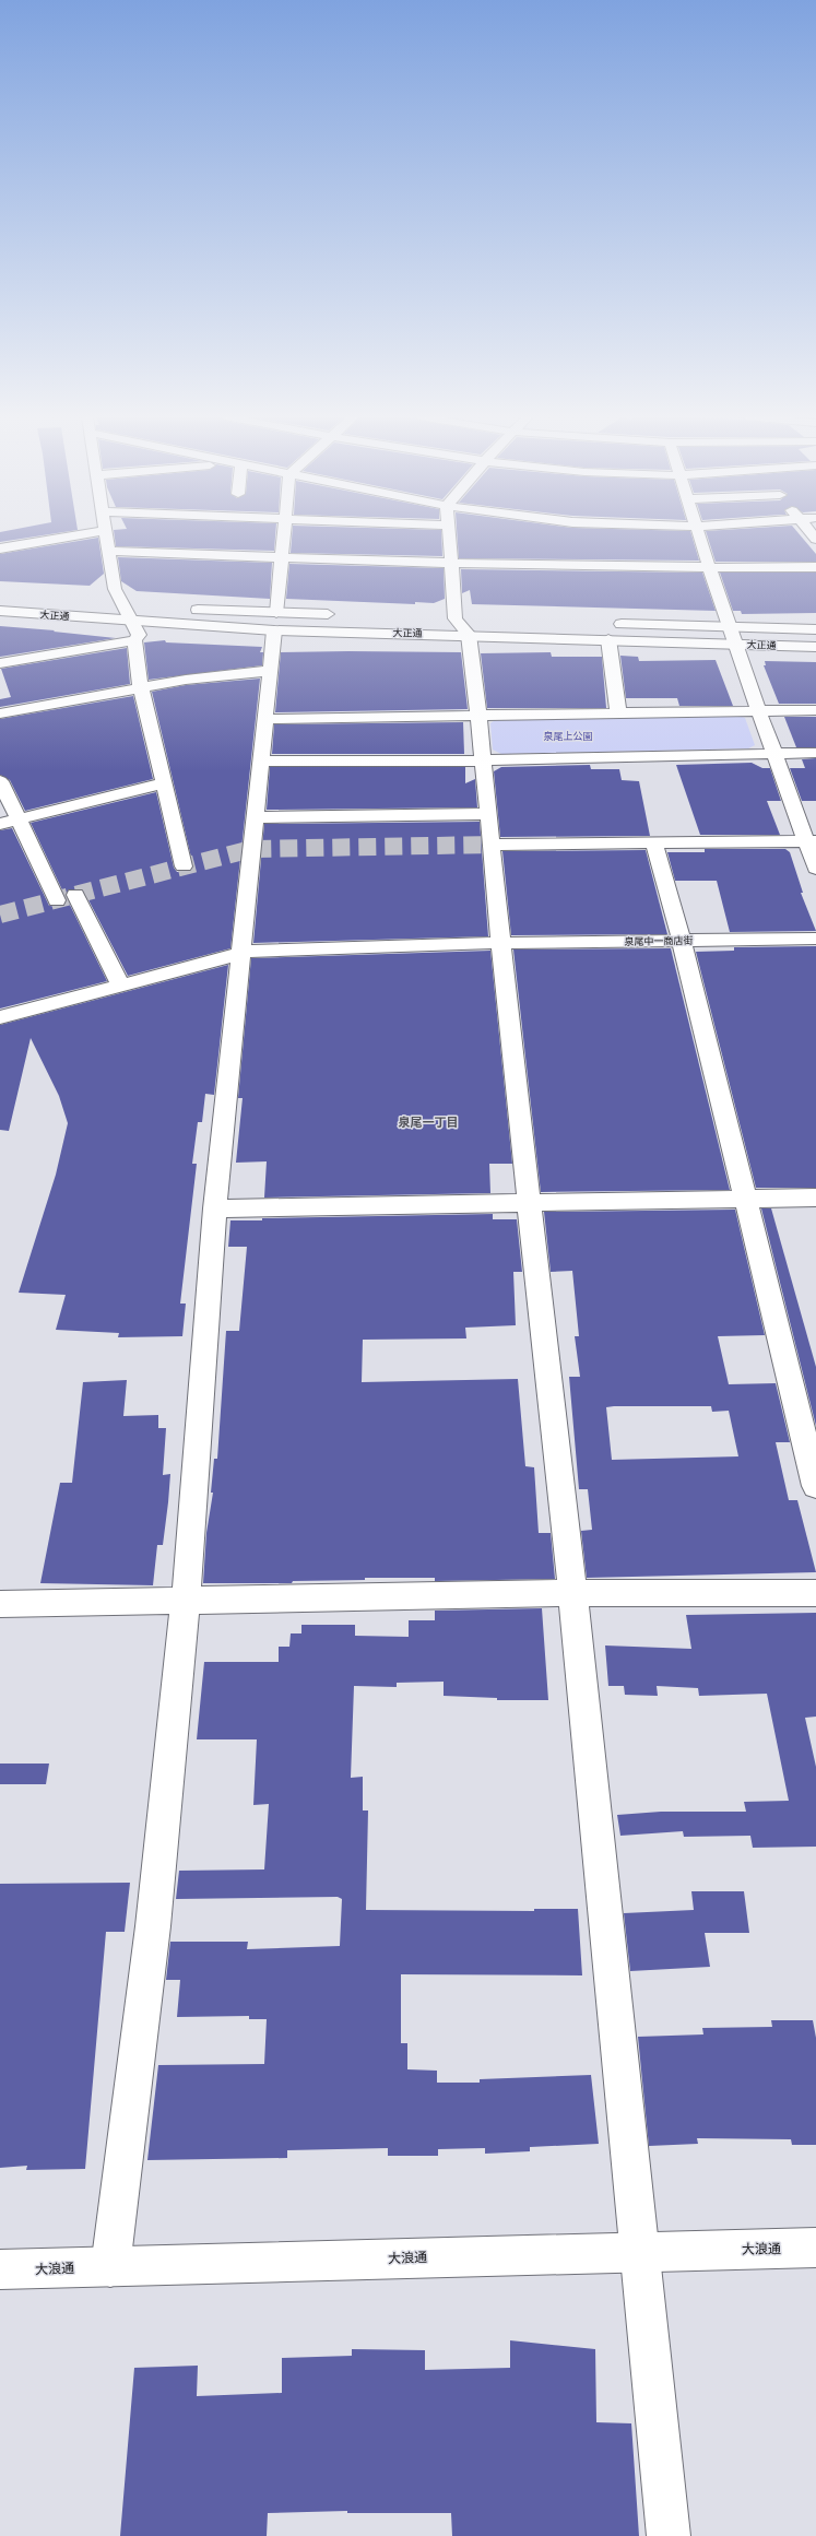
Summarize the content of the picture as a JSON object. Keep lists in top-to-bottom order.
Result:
{
  "streets": {
    "street": ["大正通", "泉尾中一商店街", "大浪通"]
  },
  "districts": ["泉尾一丁目"],
  "parks": ["泉尾上公園"]
}
